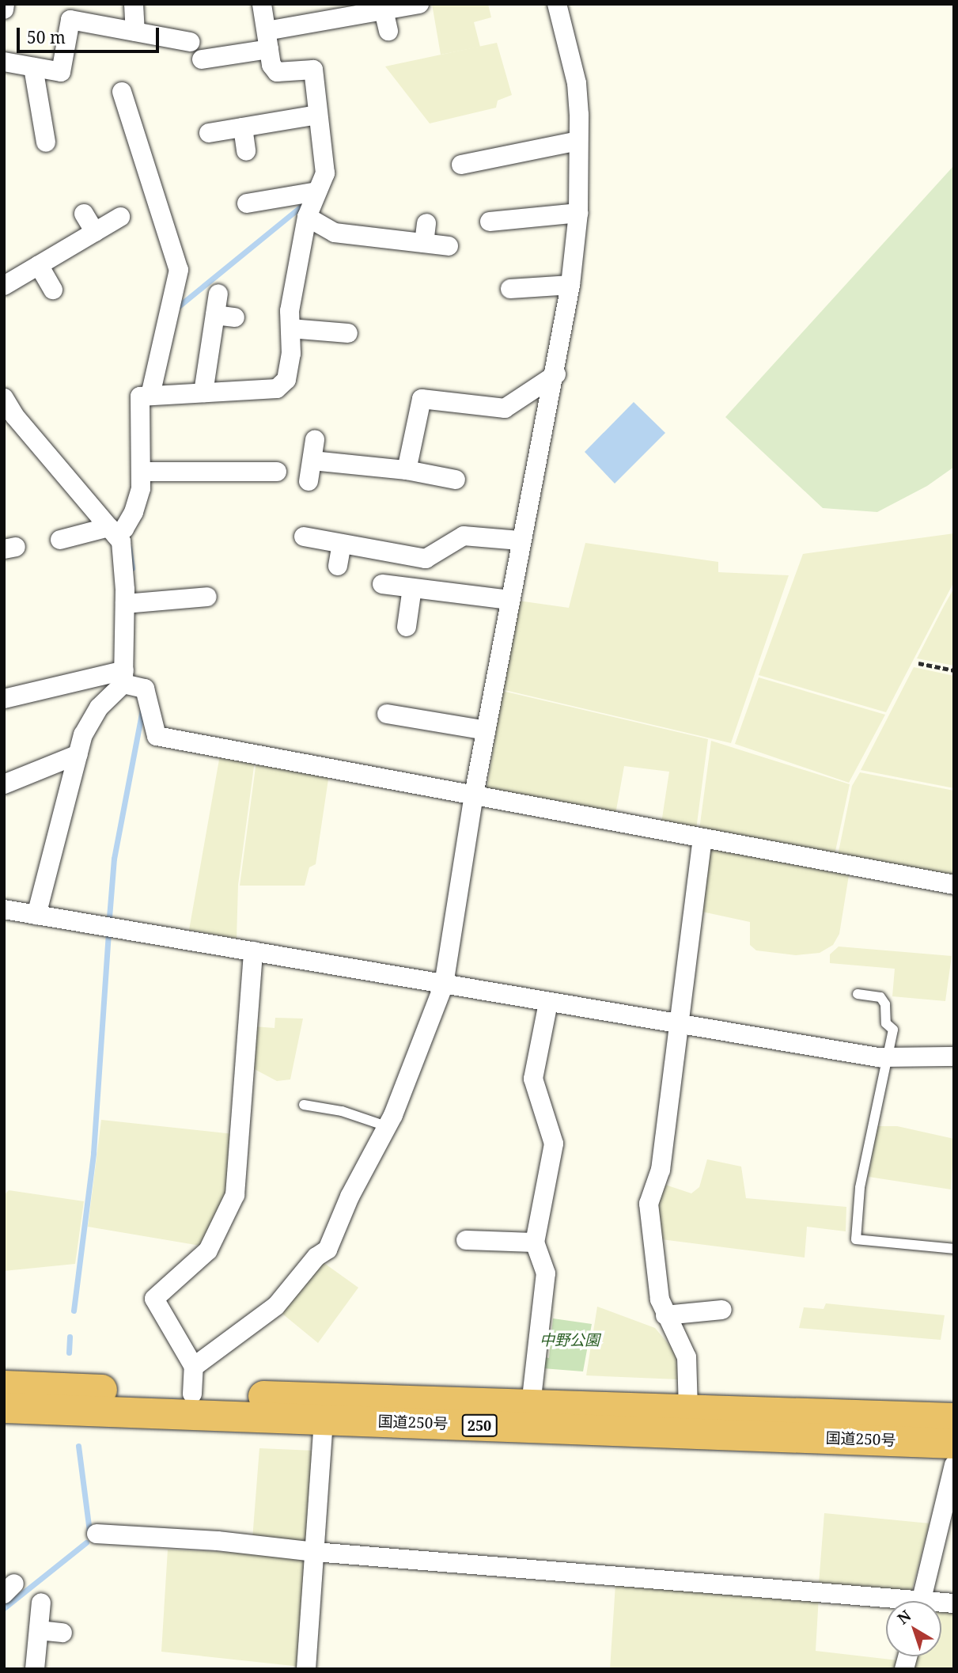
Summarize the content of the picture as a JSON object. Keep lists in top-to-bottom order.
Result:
{
  "streets": {
    "highway": ["国道250号", "250"]
  },
  "parks": ["中野公園"],
  "scale_bar": "50 m",
  "north": "top left"
}
